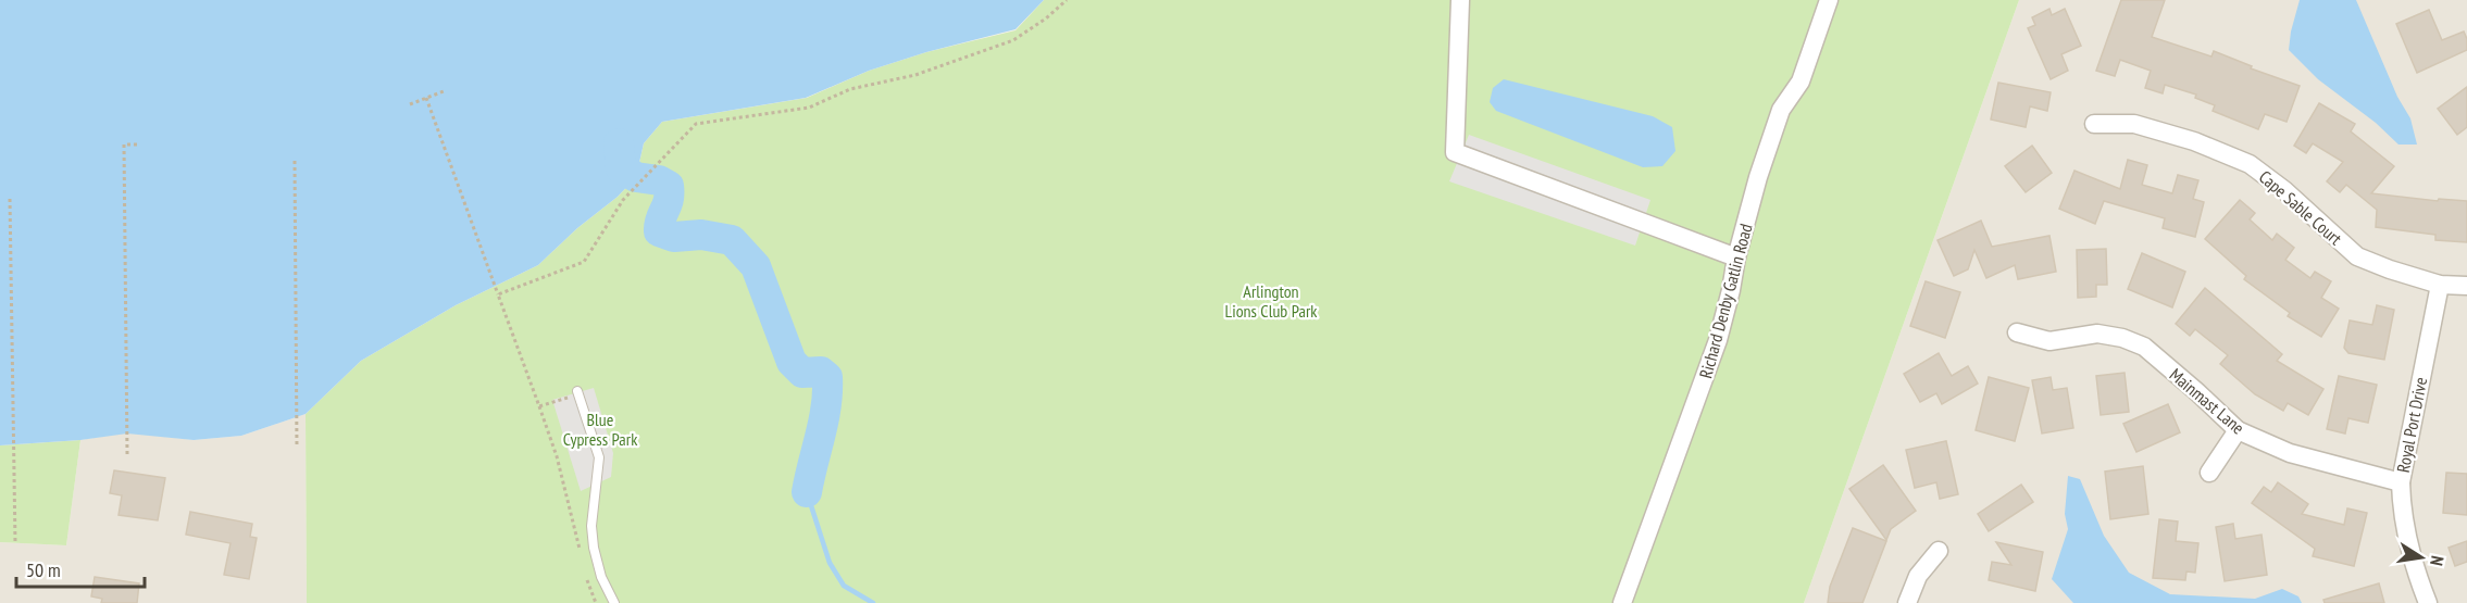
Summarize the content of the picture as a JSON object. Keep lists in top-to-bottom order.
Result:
{
  "streets": {
    "street": [
      "Cape Sable Court",
      "Richard Denby Gatlin Road",
      "Mainmast Lane",
      "Royal Port Drive"
    ]
  },
  "crossings": [
    ["Cape Sable Court", "Royal Port Drive"],
    ["Mainmast Lane", "Royal Port Drive"]
  ],
  "parks": ["Arlington Lions Club Park", "Blue Cypress Park"],
  "scale_bar": "50 m",
  "north": "right"
}
